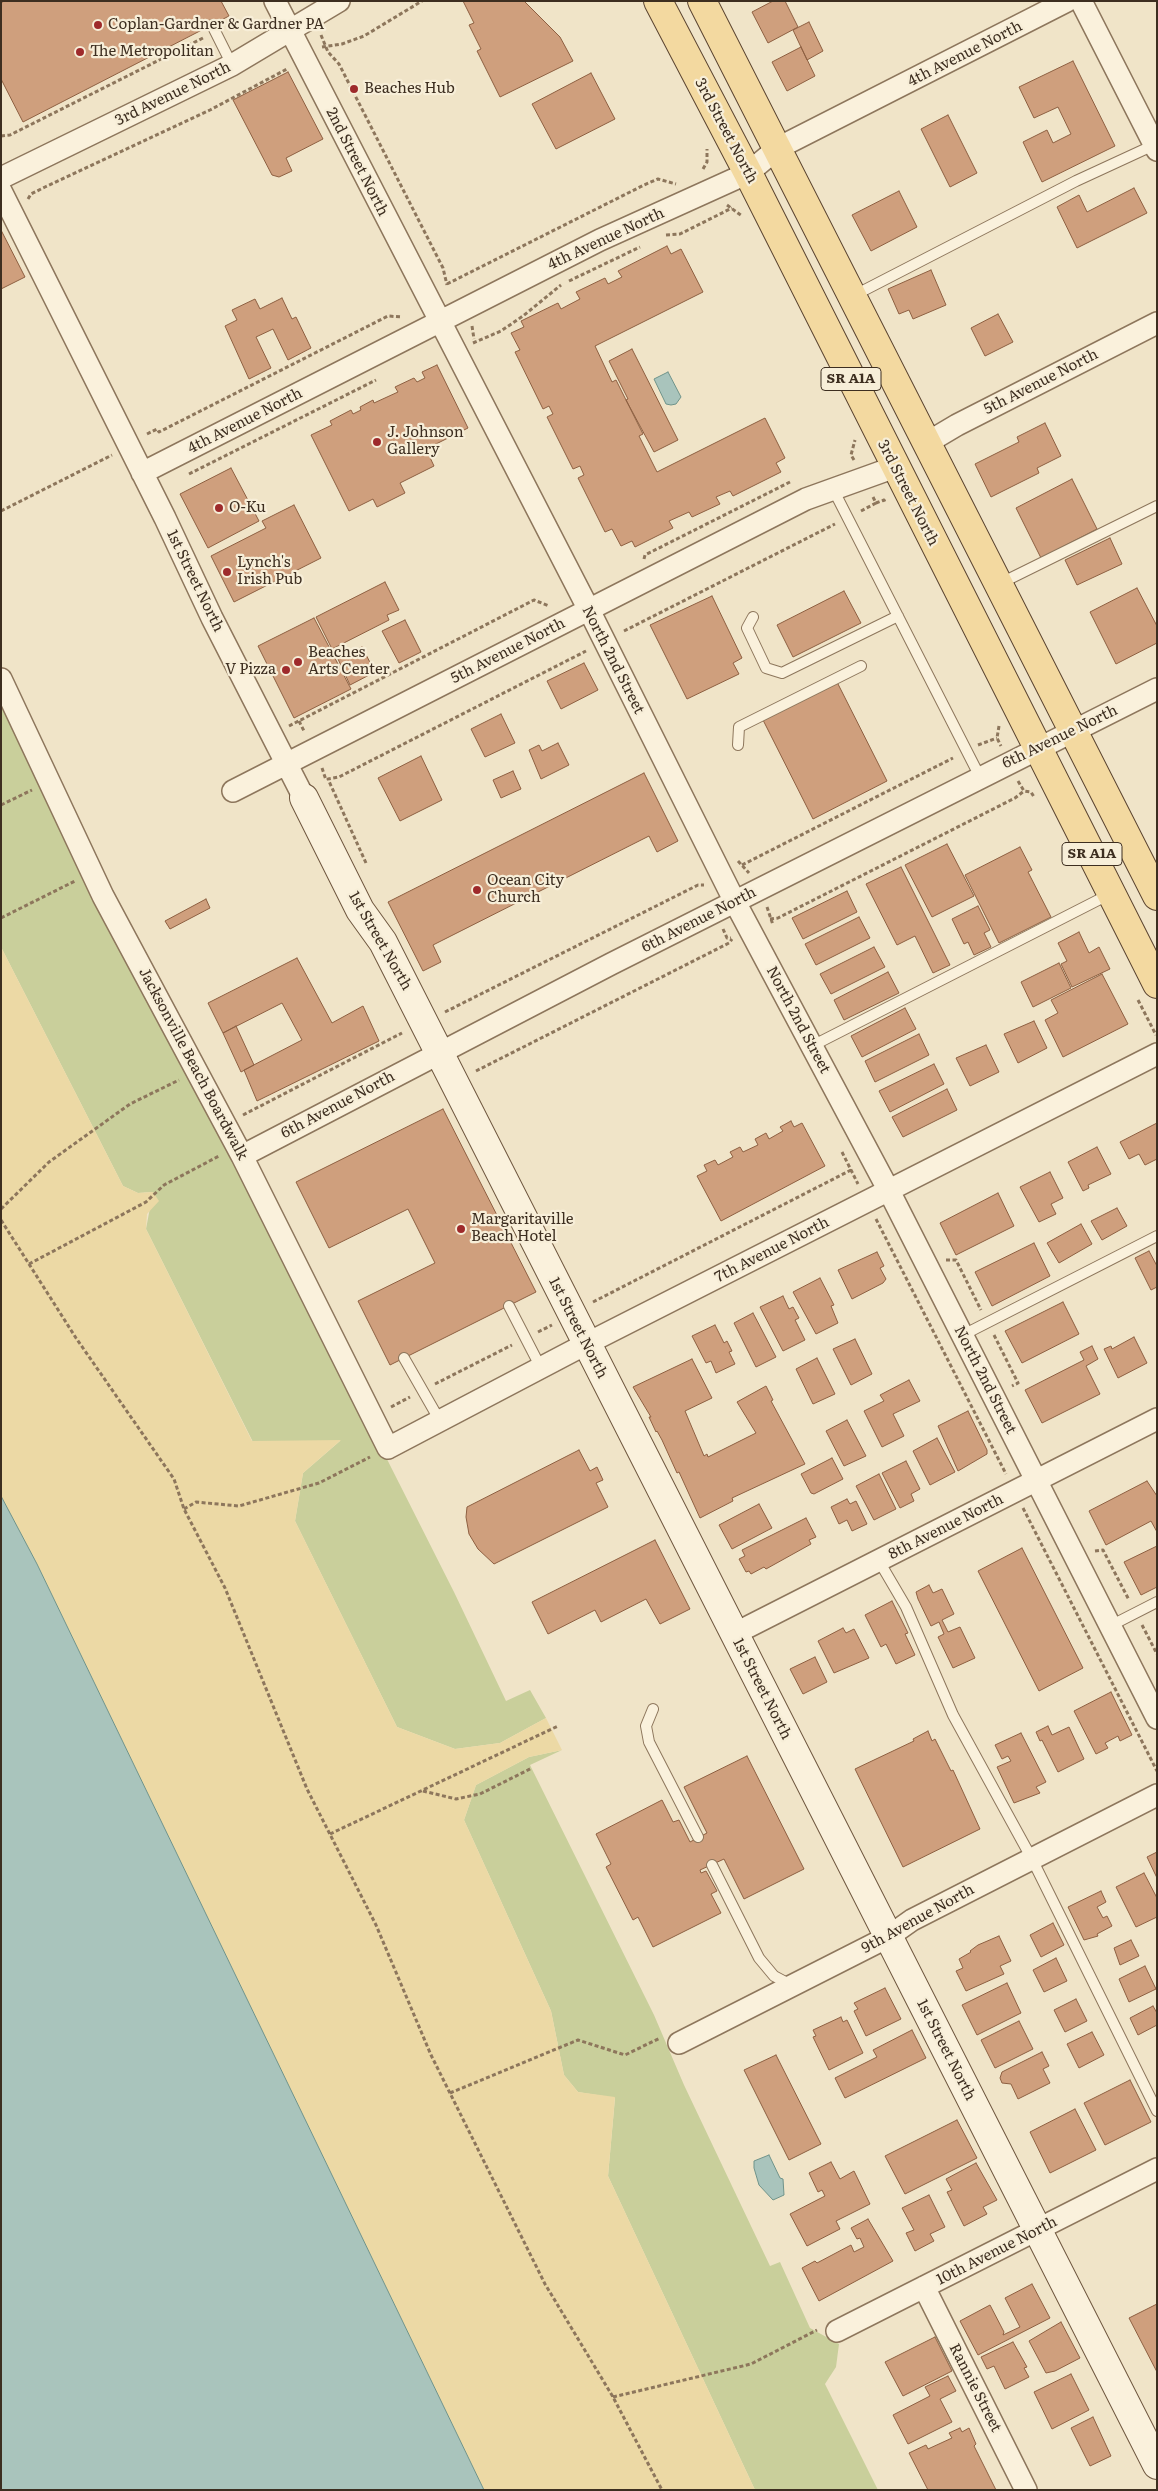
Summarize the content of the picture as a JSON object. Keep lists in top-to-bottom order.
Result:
{
  "streets": {
    "main road": ["3rd Street North", "SR A1A"],
    "street": [
      "4th Avenue North",
      "3rd Avenue North",
      "2nd Street North",
      "5th Avenue North",
      "1st Street North",
      "North 2nd Street",
      "6th Avenue North",
      "Jacksonville Beach Boardwalk",
      "7th Avenue North",
      "8th Avenue North",
      "9th Avenue North",
      "10th Avenue North",
      "Rannie Street"
    ]
  },
  "crossings": [
    ["4th Avenue North", "3rd Street North"],
    ["4th Avenue North", "2nd Street North"],
    ["4th Avenue North", "SR A1A"],
    ["4th Avenue North", "1st Street North"],
    ["4th Avenue North", "North 2nd Street"],
    ["3rd Avenue North", "2nd Street North"],
    ["3rd Street North", "5th Avenue North"],
    ["3rd Street North", "6th Avenue North"],
    ["2nd Street North", "North 2nd Street"],
    ["SR A1A", "5th Avenue North"],
    ["SR A1A", "6th Avenue North"],
    ["5th Avenue North", "1st Street North"],
    ["5th Avenue North", "North 2nd Street"],
    ["1st Street North", "6th Avenue North"],
    ["1st Street North", "7th Avenue North"],
    ["1st Street North", "8th Avenue North"],
    ["1st Street North", "9th Avenue North"],
    ["1st Street North", "10th Avenue North"],
    ["North 2nd Street", "6th Avenue North"],
    ["North 2nd Street", "7th Avenue North"],
    ["North 2nd Street", "8th Avenue North"],
    ["6th Avenue North", "Jacksonville Beach Boardwalk"],
    ["Jacksonville Beach Boardwalk", "7th Avenue North"],
    ["10th Avenue North", "Rannie Street"]
  ],
  "places": [
    "Coplan-Gardner & Gardner PA",
    "The Metropolitan",
    "Beaches Hub",
    "J. Johnson Gallery",
    "O-Ku",
    "Lynch's Irish Pub",
    "Beaches Arts Center",
    "V Pizza",
    "Ocean City Church",
    "Margaritaville Beach Hotel"
  ]
}
